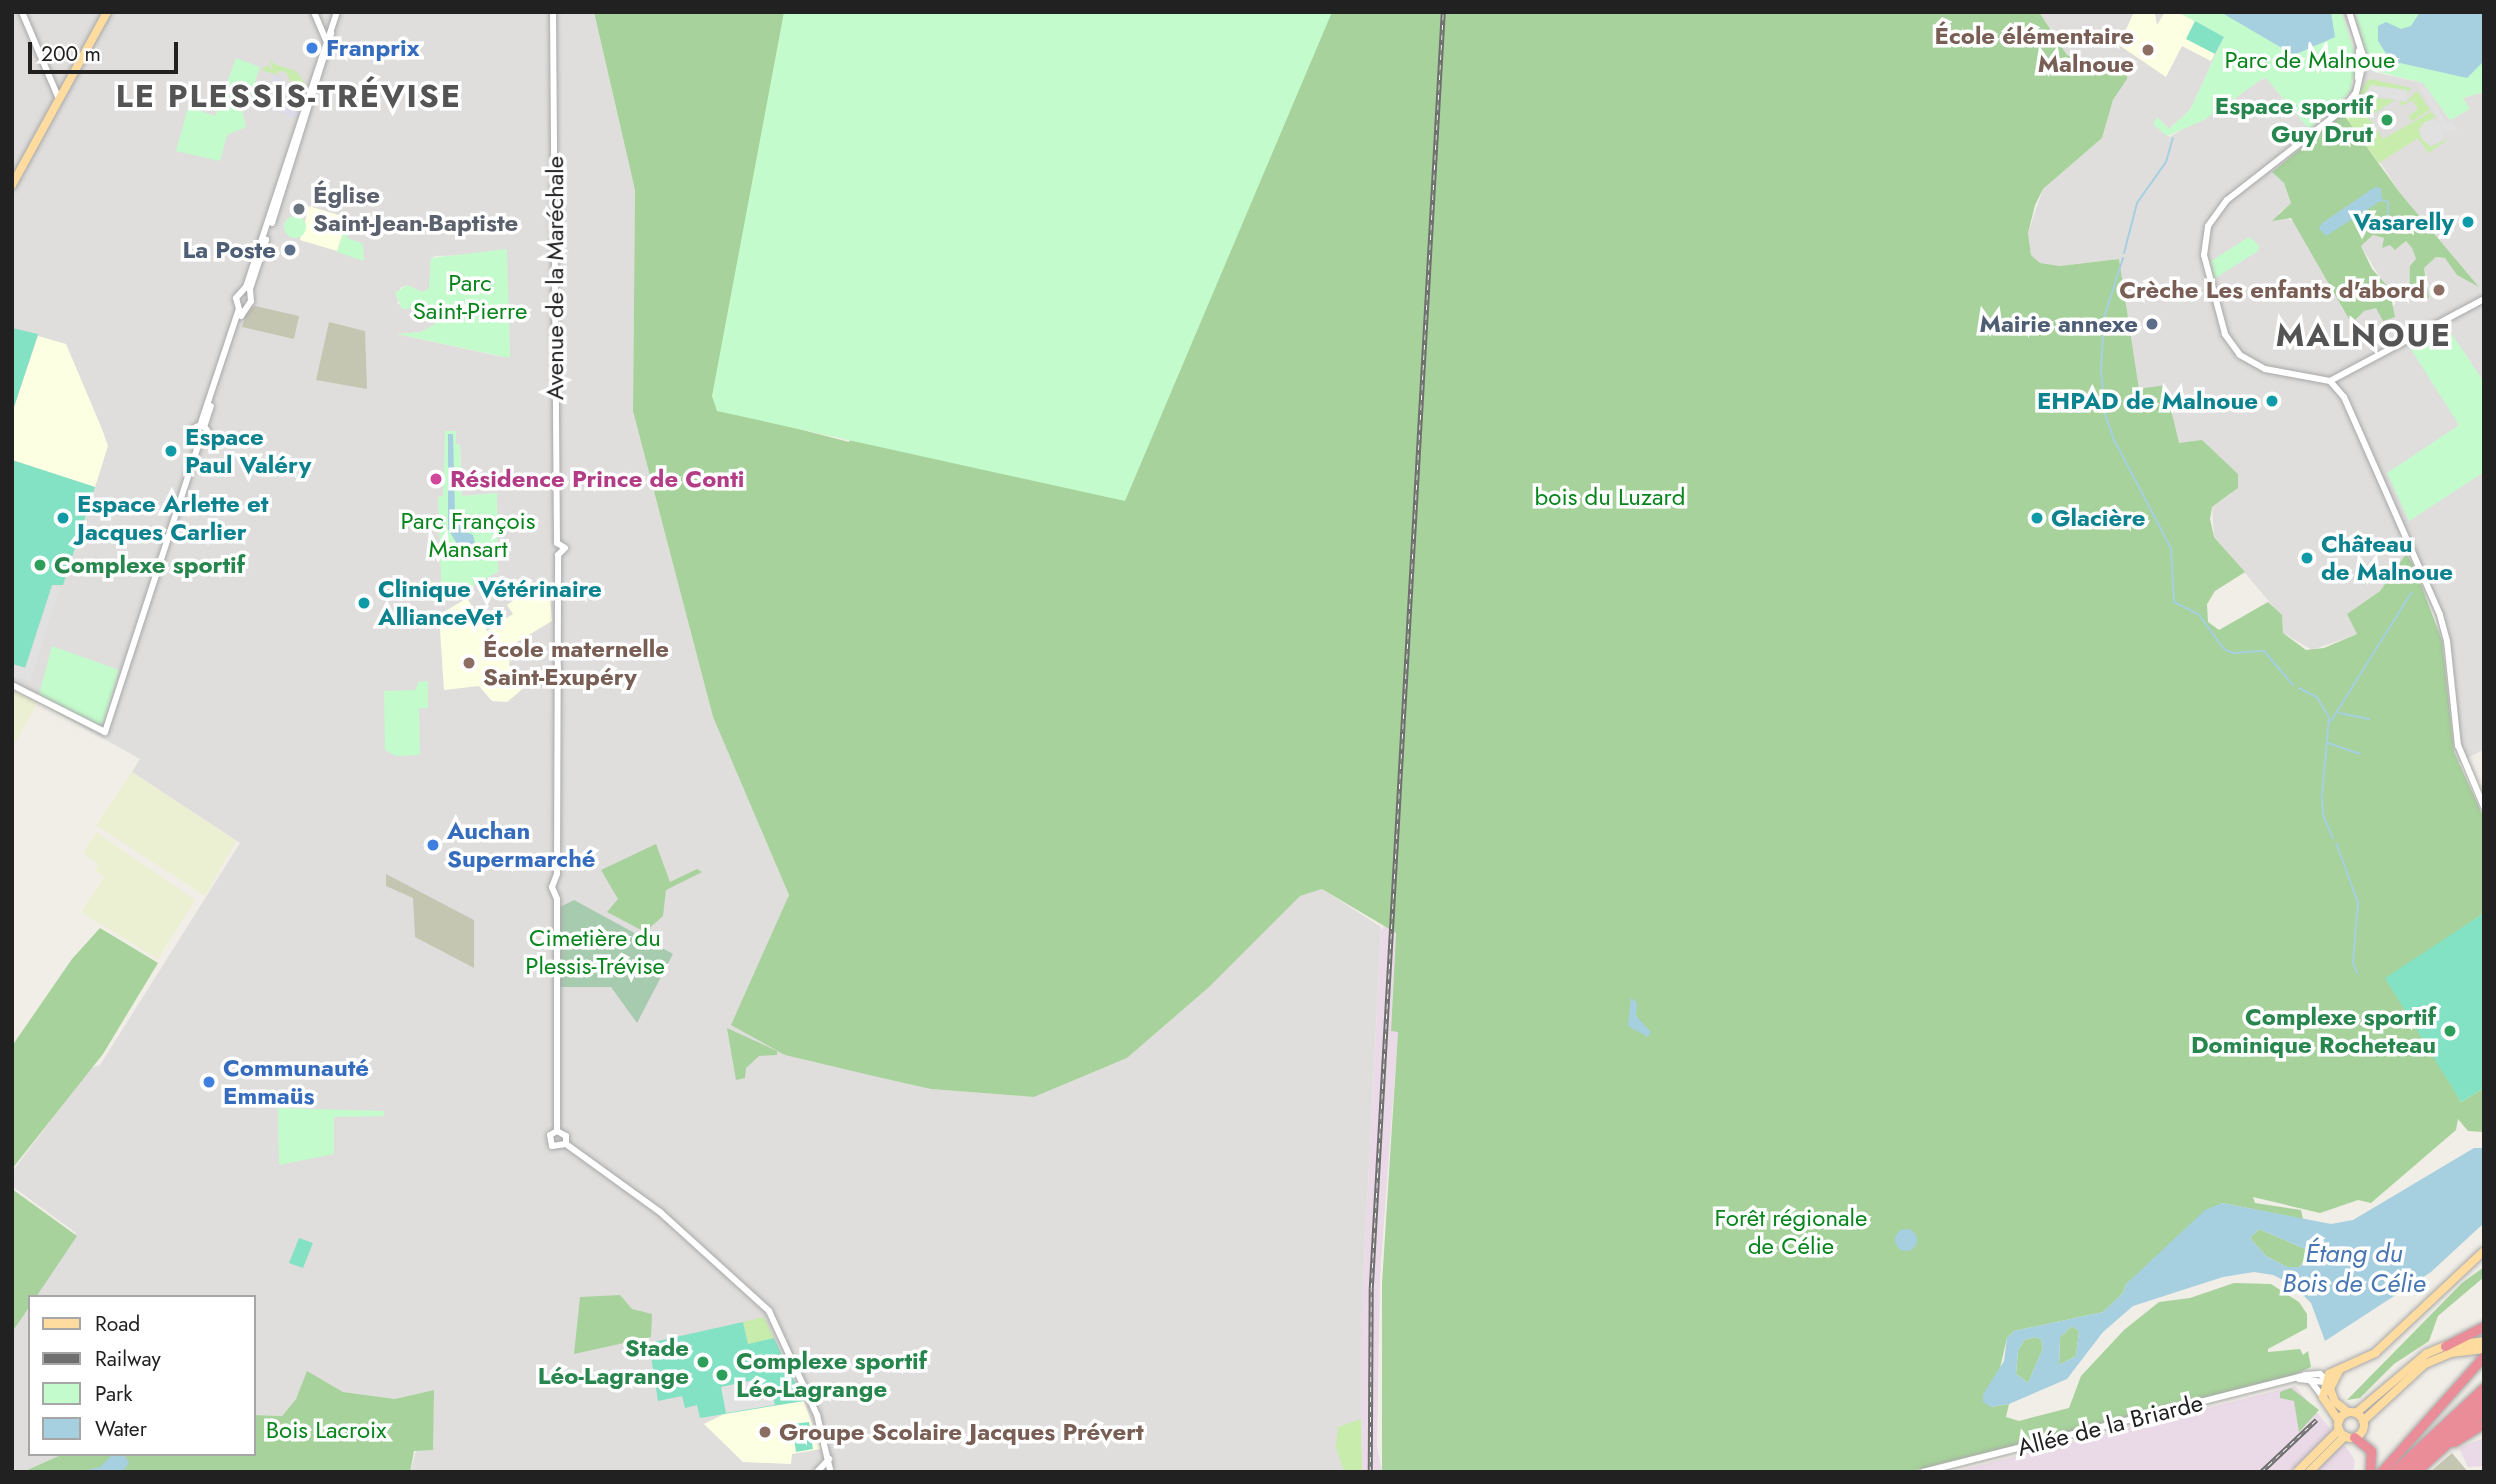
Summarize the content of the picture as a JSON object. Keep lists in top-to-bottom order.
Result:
{
  "streets": {
    "street": ["Avenue de la Maréchale", "Allée de la Briarde"]
  },
  "districts": ["LE PLESSIS-TRÉVISE", "MALNOUE"],
  "water": ["Étang du Bois de Célie"],
  "parks": [
    "Parc de Malnoue",
    "Parc Saint-Pierre",
    "bois du Luzard",
    "Parc François Mansart",
    "Cimetière du Plessis-Trévise",
    "Forêt régionale de Célie",
    "Bois Lacroix"
  ],
  "places": [
    "Franprix",
    "École élémentaire Malnoue",
    "Espace sportif Guy Drut",
    "Église Saint-Jean-Baptiste",
    "Vasarelly",
    "La Poste",
    "Crèche Les enfants d'abord",
    "Mairie annexe",
    "EHPAD de Malnoue",
    "Espace Paul Valéry",
    "Résidence Prince de Conti",
    "Espace Arlette et Jacques Carlier",
    "Glacière",
    "Château de Malnoue",
    "Complexe sportif",
    "Clinique Vétérinaire AllianceVet",
    "École maternelle Saint-Exupéry",
    "Auchan Supermarché",
    "Complexe sportif Dominique Rocheteau",
    "Communauté Emmaüs",
    "Stade Léo-Lagrange",
    "Complexe sportif Léo-Lagrange",
    "Groupe Scolaire Jacques Prévert"
  ],
  "legend": [
    "Road",
    "Railway",
    "Park",
    "Water"
  ],
  "scale_bar": "200 m"
}
